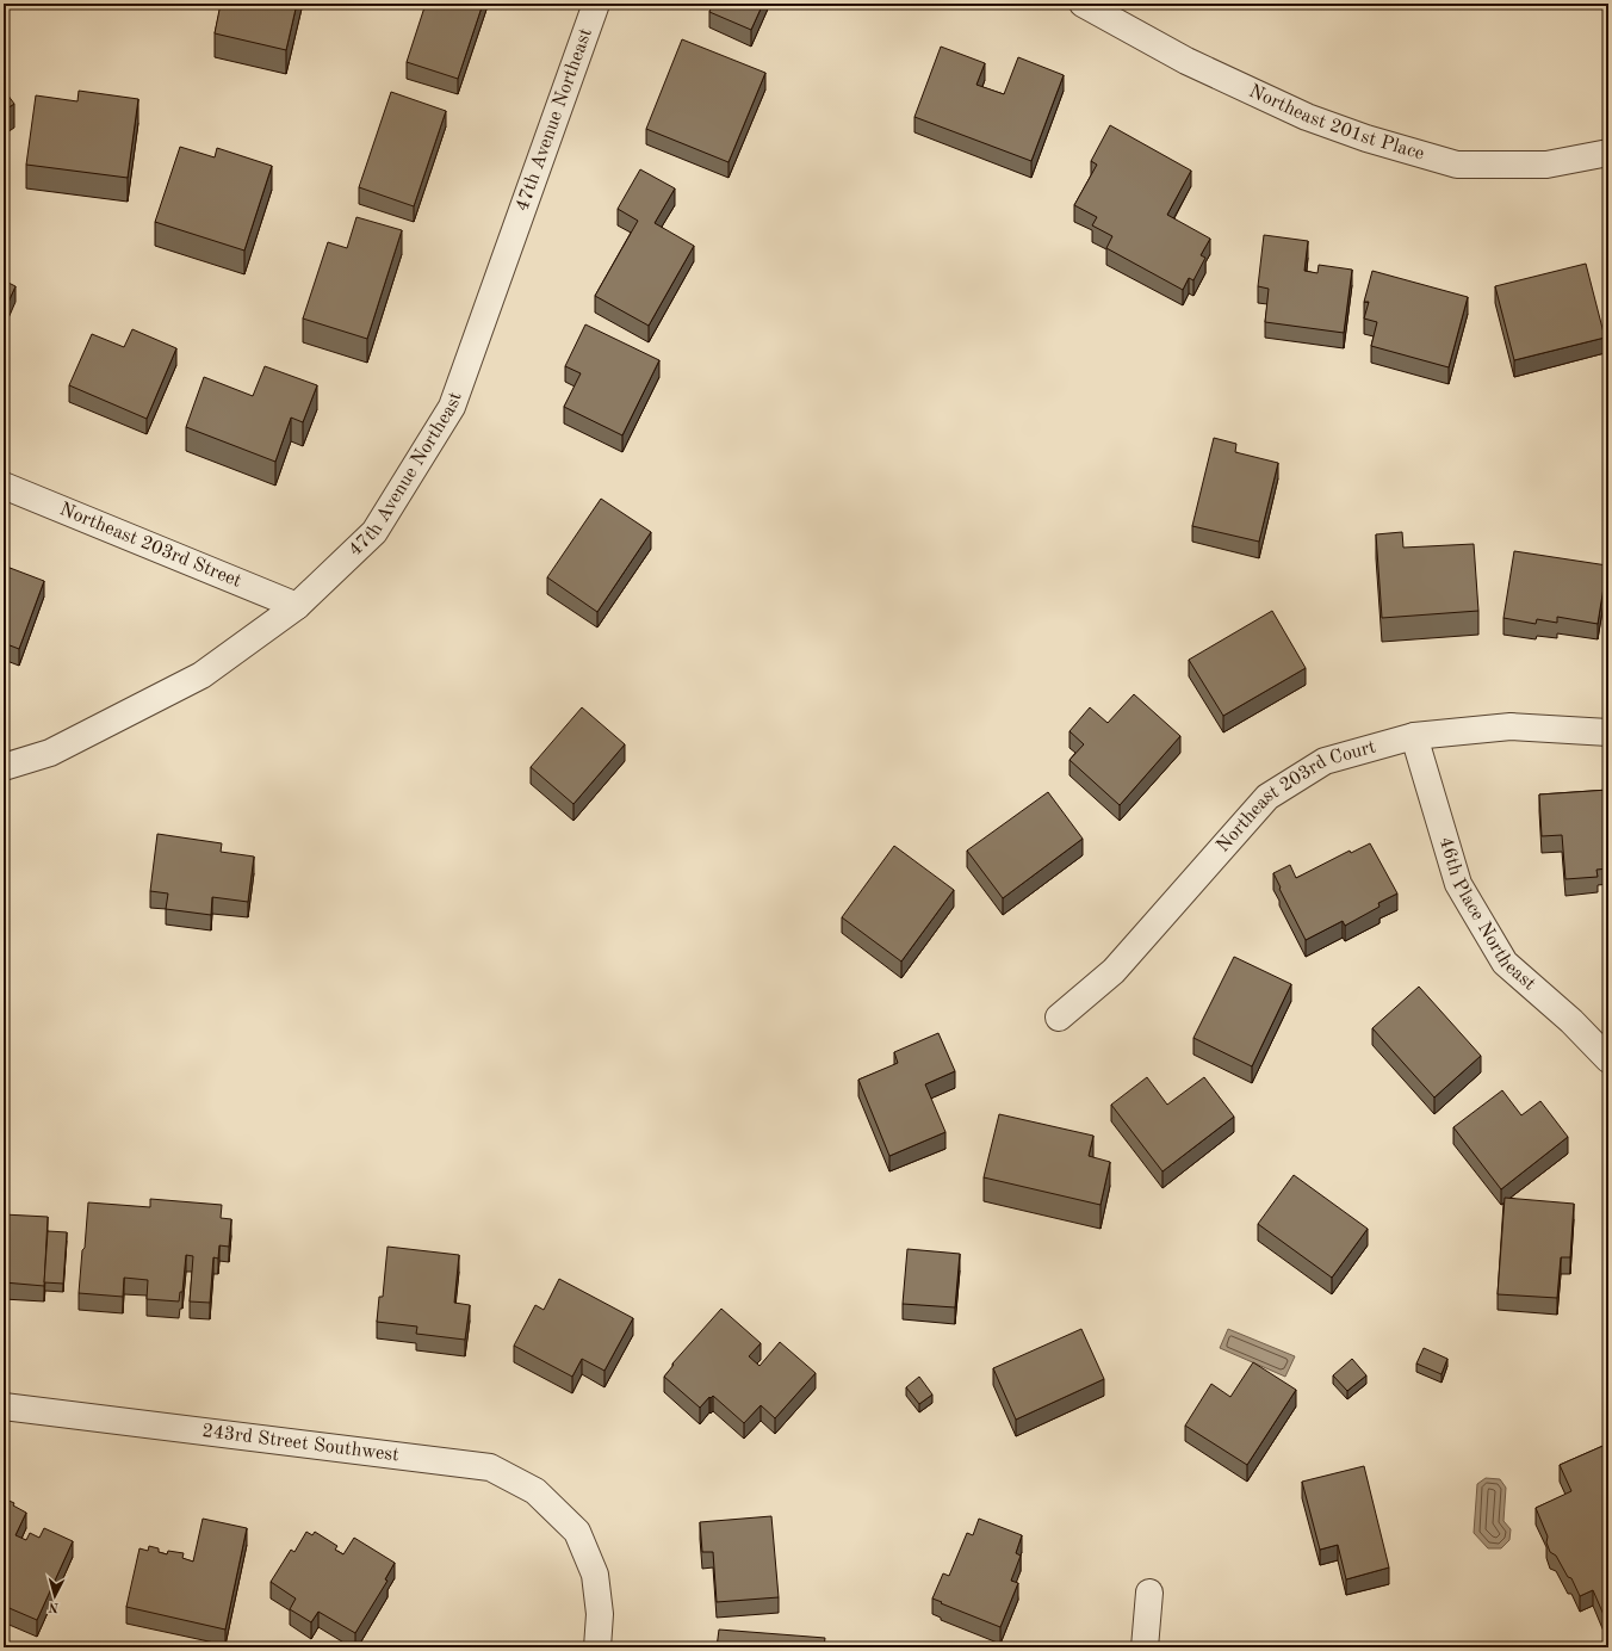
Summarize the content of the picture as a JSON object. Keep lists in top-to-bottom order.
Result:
{
  "streets": {
    "street": [
      "47th Avenue Northeast",
      "Northeast 201st Place",
      "Northeast 203rd Street",
      "Northeast 203rd Court",
      "46th Place Northeast",
      "243rd Street Southwest"
    ]
  },
  "crossings": [
    ["47th Avenue Northeast", "Northeast 203rd Street"],
    ["Northeast 203rd Court", "46th Place Northeast"]
  ],
  "north": "bottom"
}
